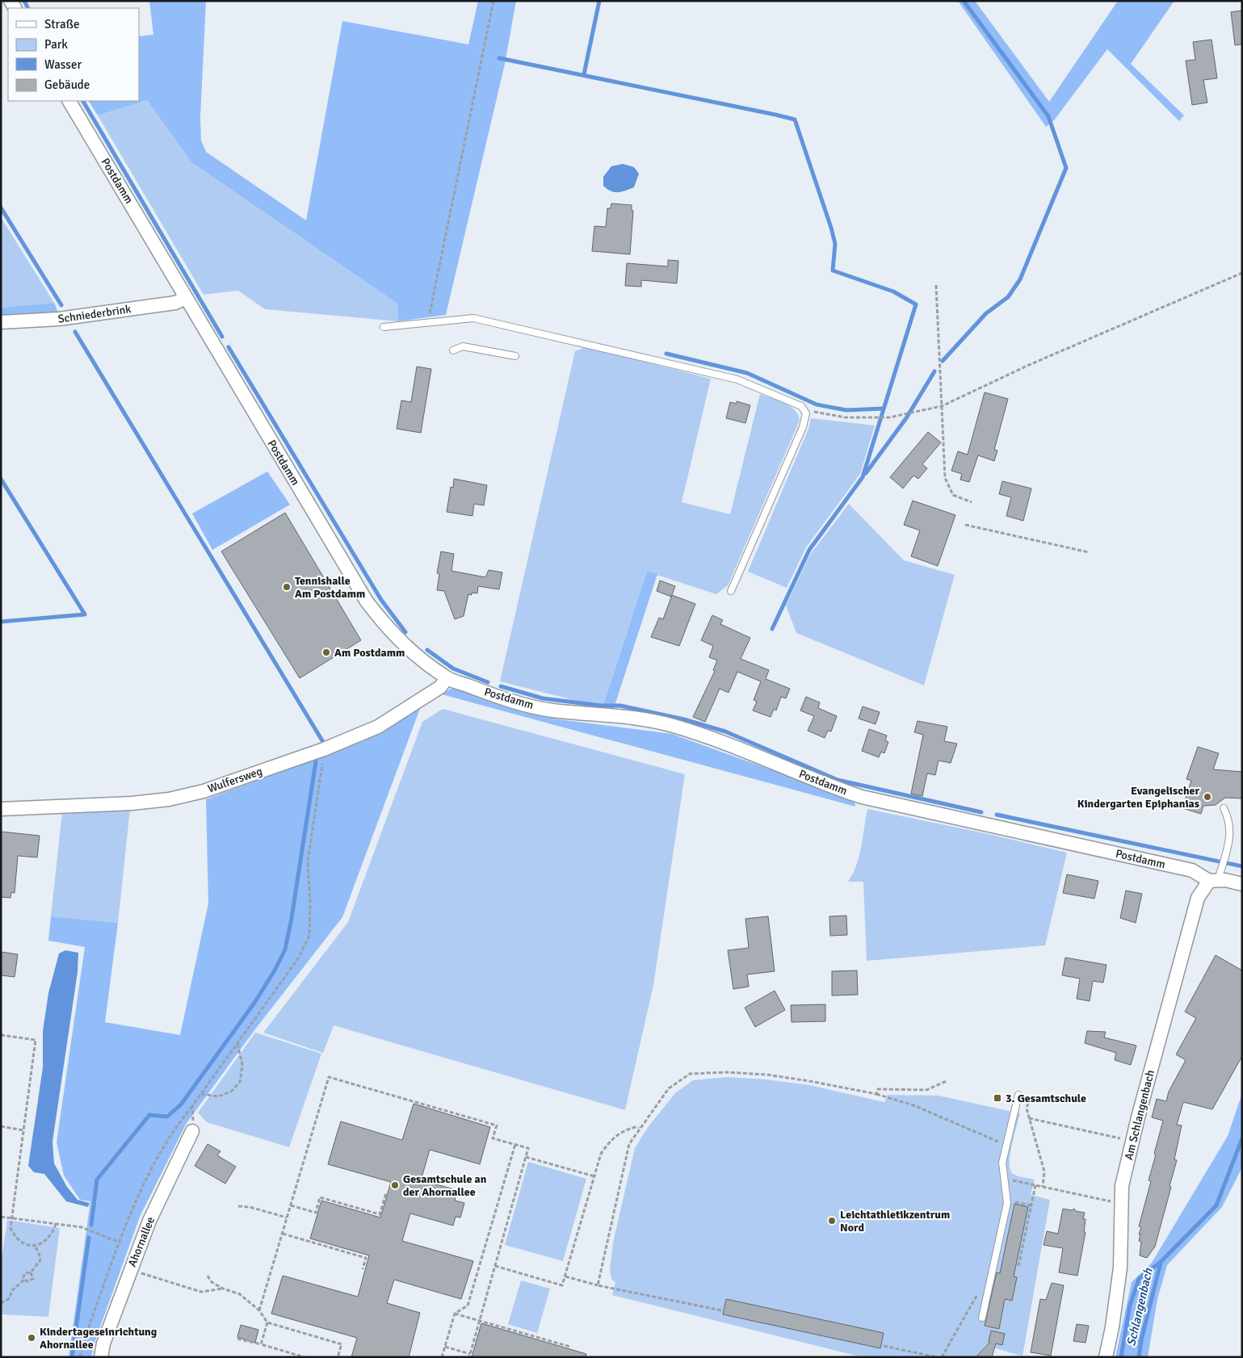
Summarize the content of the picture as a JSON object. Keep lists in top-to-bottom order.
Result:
{
  "streets": {
    "street": [
      "Postdamm",
      "Schniederbrink",
      "Wulfersweg",
      "Am Schlangenbach",
      "Ahornallee"
    ]
  },
  "crossings": [
    ["Postdamm", "Schniederbrink"],
    ["Postdamm", "Wulfersweg"],
    ["Postdamm", "Am Schlangenbach"]
  ],
  "water": ["Schlangenbach"],
  "places": {
    "other": [
      "Tennishalle Am Postdamm",
      "Am Postdamm",
      "Evangelischer Kindergarten Epiphanias",
      "Gesamtschule an der Ahornallee",
      "Leichtathletikzentrum Nord",
      "Kindertageseinrichtung Ahornallee"
    ],
    "transit": ["3. Gesamtschule"]
  },
  "legend": [
    "Straße",
    "Park",
    "Wasser",
    "Gebäude"
  ]
}
